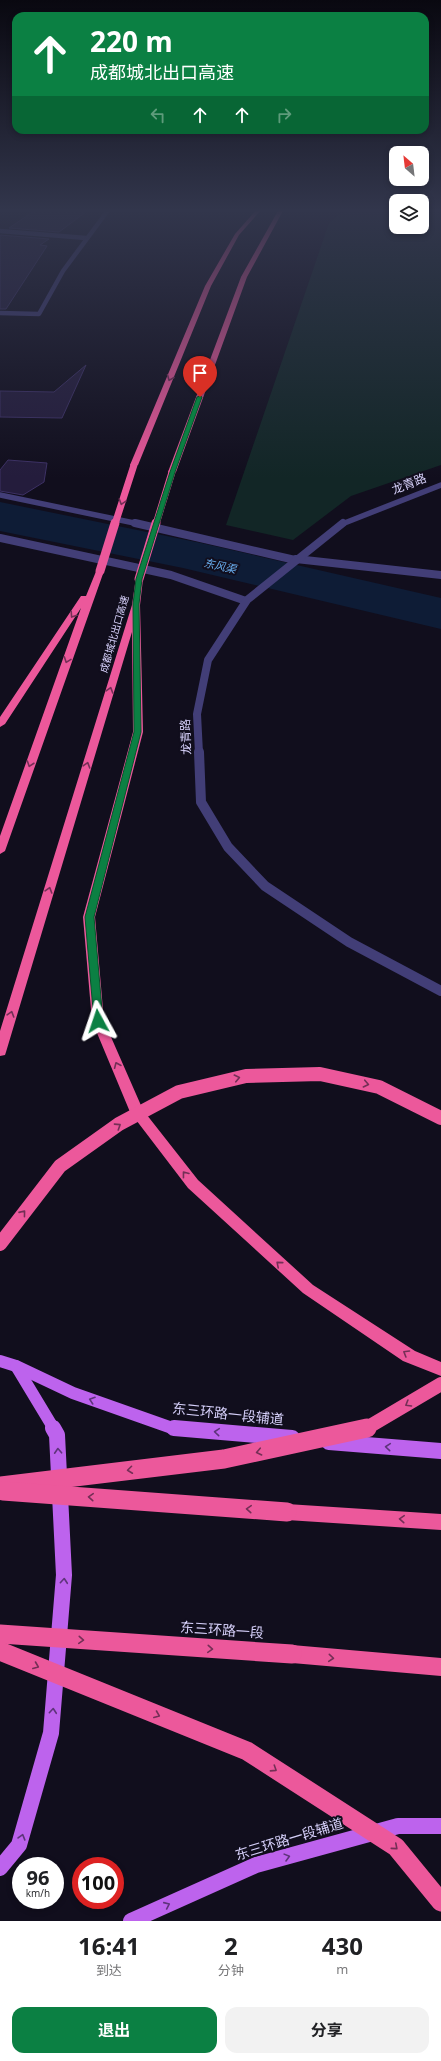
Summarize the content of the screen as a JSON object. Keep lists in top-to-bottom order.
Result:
{
  "streets": {
    "highway": ["成都城北出口高速", "东三环路一段"],
    "main road": ["东三环路一段辅道"],
    "street": ["龙青路"]
  },
  "one_way": ["东三环路一段"],
  "water": ["东风渠"],
  "north": "top left",
  "page": {
    "turn": ["220 m", "成都城北出口高速"],
    "speed": "96 km/h",
    "limit": "100",
    "eta": [
      "16:41",
      "到达",
      "2",
      "分钟",
      "430",
      "m"
    ],
    "buttons": ["退出", "分享"]
  }
}
